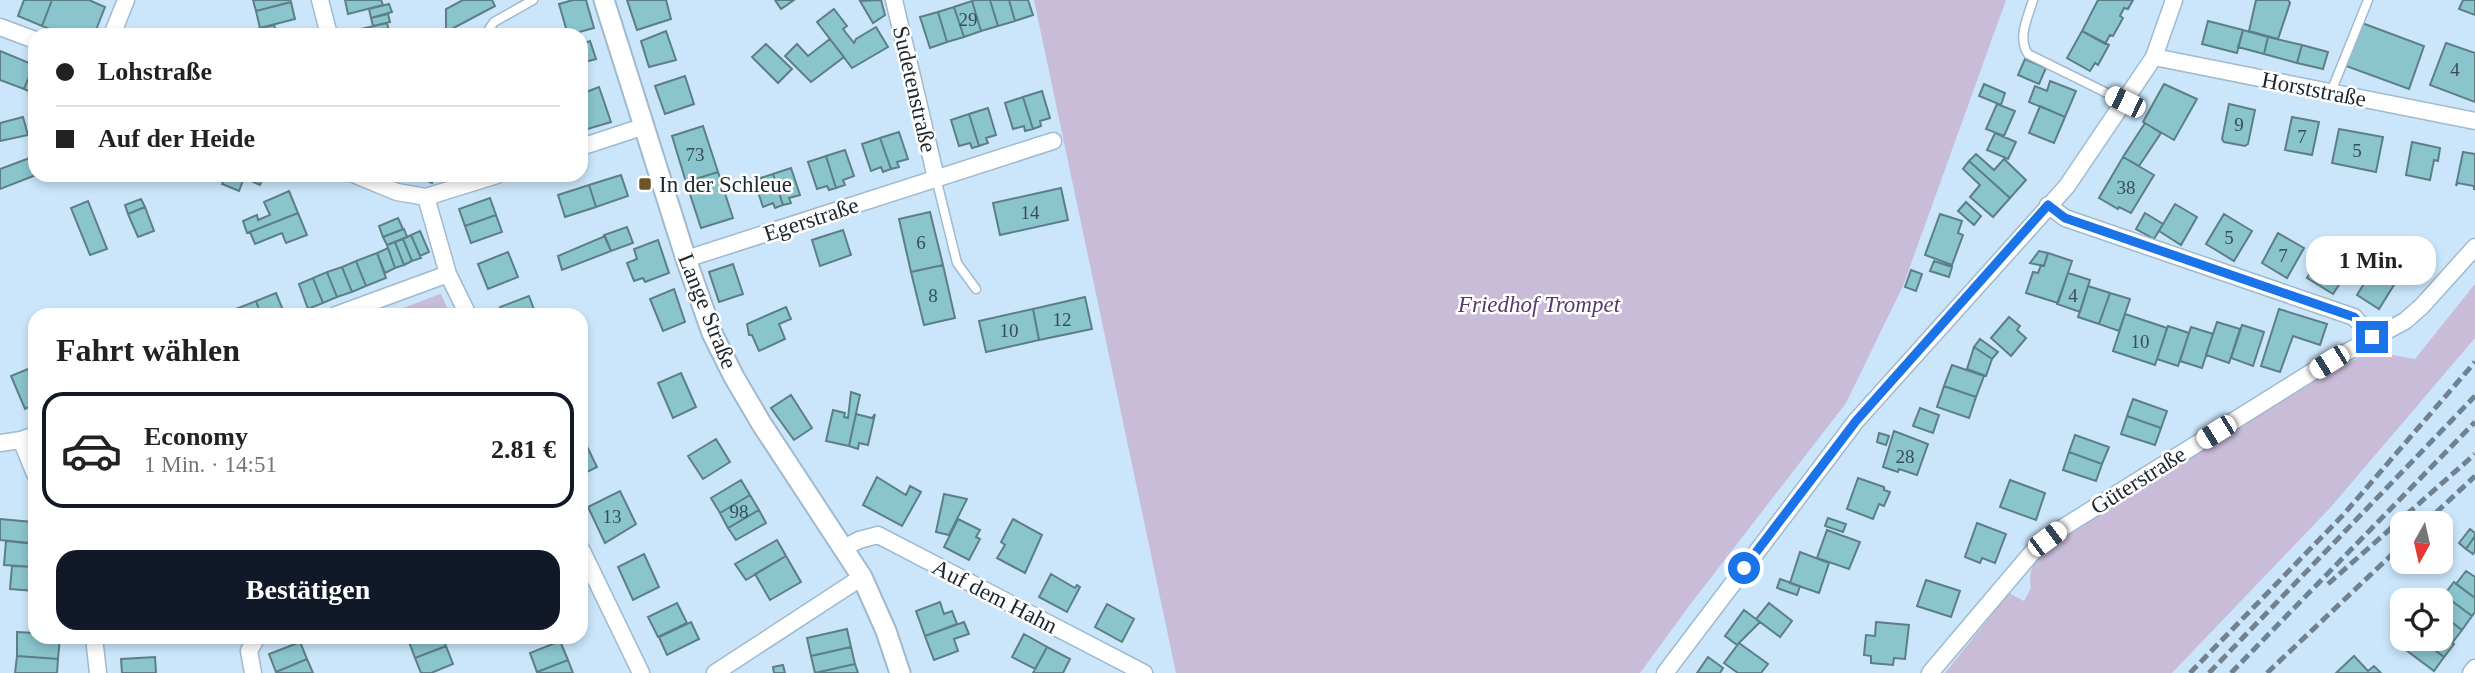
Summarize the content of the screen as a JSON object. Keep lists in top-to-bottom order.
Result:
{
  "streets": {
    "street": [
      "Sudetenstraße",
      "Horststraße",
      "Egerstraße",
      "Lange Straße",
      "Güterstraße",
      "Auf dem Hahn"
    ]
  },
  "crossings": [
    ["Sudetenstraße", "Egerstraße"],
    ["Egerstraße", "Lange Straße"],
    ["Lange Straße", "Auf dem Hahn"]
  ],
  "parks": ["Friedhof Trompet"],
  "places": {
    "transit": ["In der Schleue"]
  },
  "house_numbers": [
    "29",
    "4",
    "9",
    "7",
    "5",
    "73",
    "38",
    "14",
    "5",
    "6",
    "7",
    "8",
    "4",
    "12",
    "10",
    "10",
    "28",
    "98",
    "13"
  ],
  "north": "bottom",
  "page": {
    "banner": ["Lohstraße", "Auf der Heide"],
    "bubble": "1 Min.",
    "heading": "Fahrt wählen",
    "list": [
      {
        "name": "Economy",
        "note": "1 Min. · 14:51",
        "value": "2.81 €"
      }
    ],
    "buttons": "Bestätigen"
  }
}
